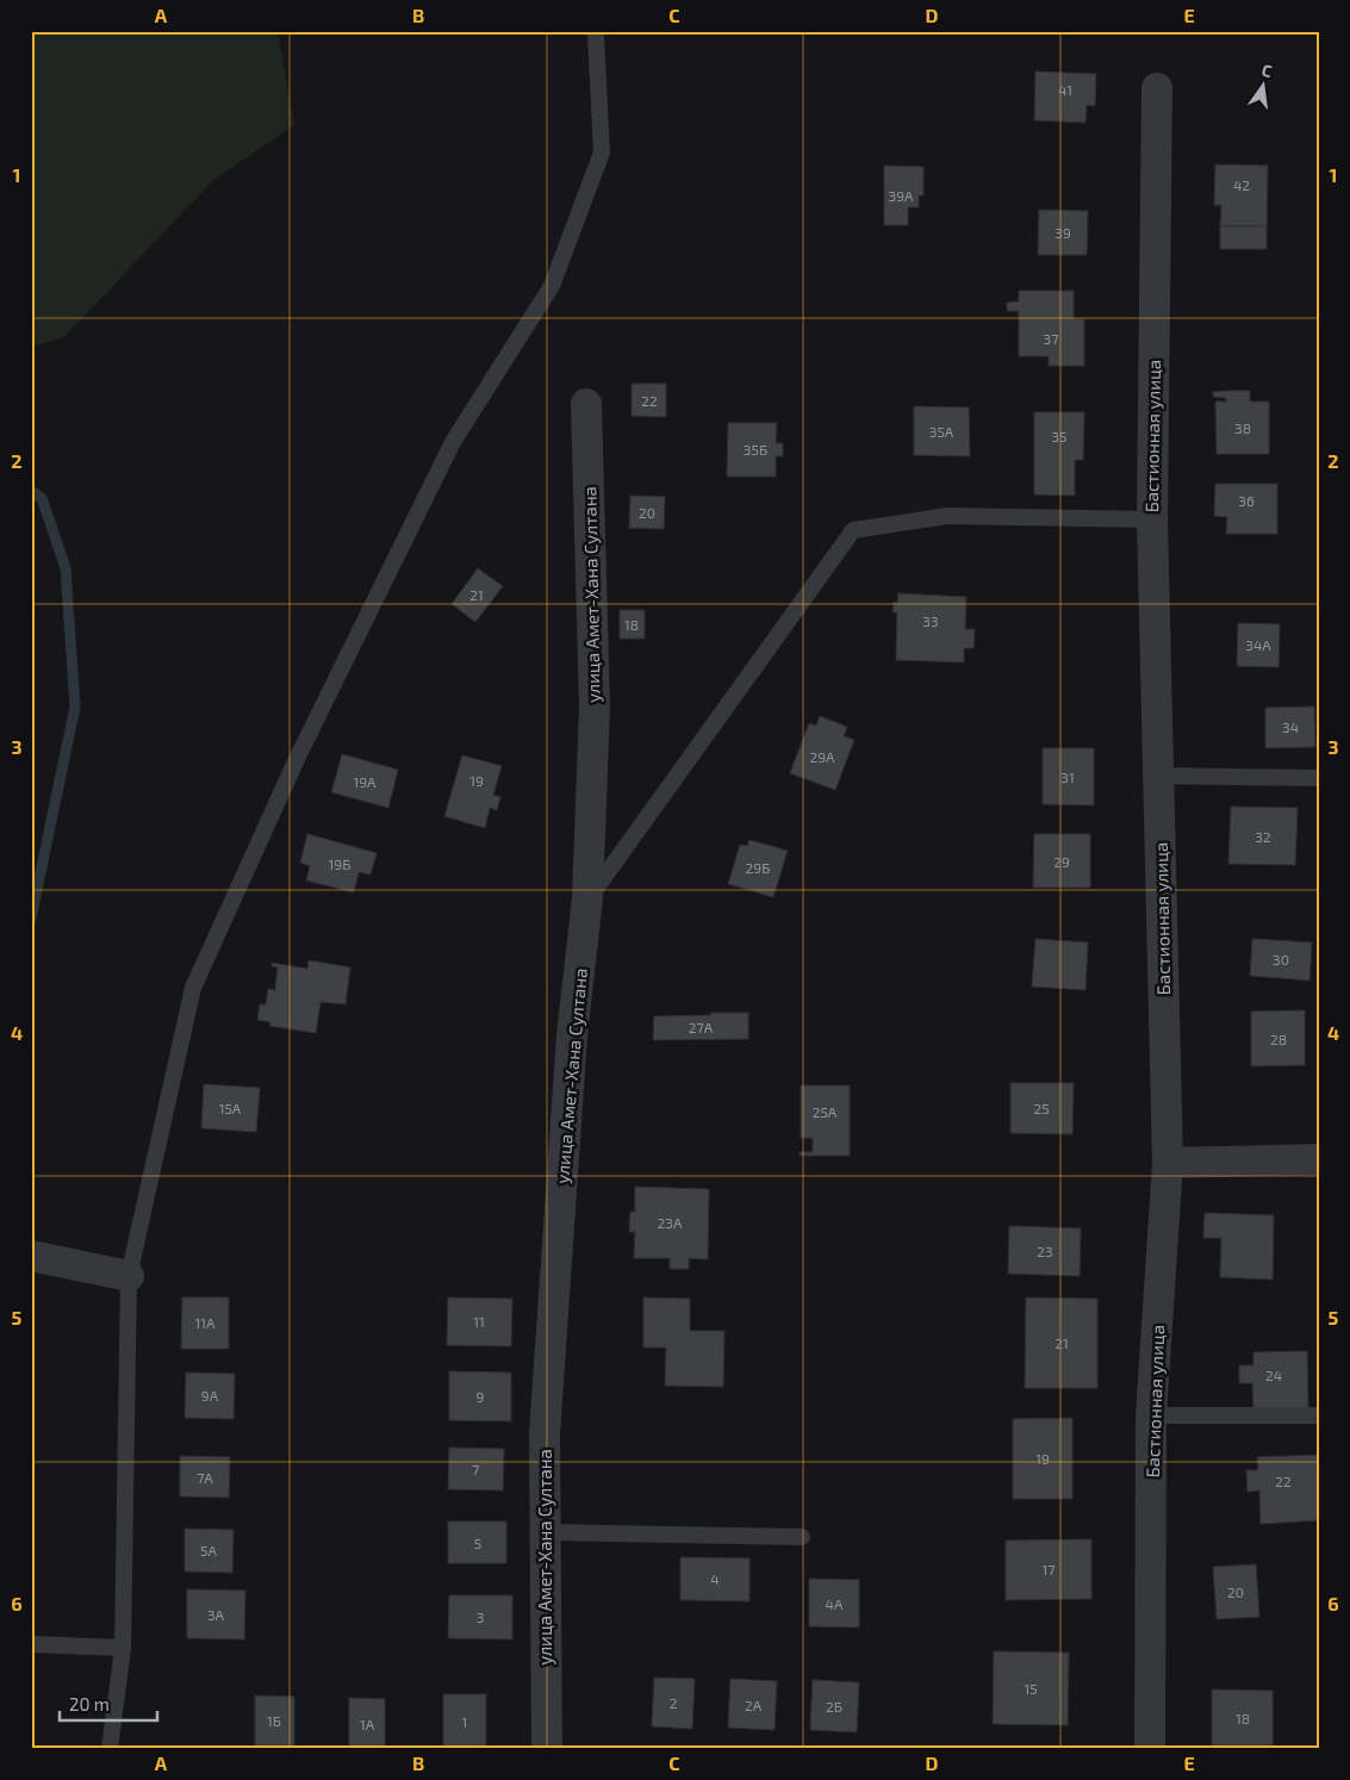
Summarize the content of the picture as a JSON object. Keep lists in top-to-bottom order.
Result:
{
  "streets": {
    "street": ["Бастионная улица", "улица Амет-Хана Султана"]
  },
  "house_numbers": [
    "41",
    "42",
    "39А",
    "39",
    "37",
    "22",
    "38",
    "35А",
    "35",
    "35Б",
    "36",
    "20",
    "21",
    "33",
    "18",
    "34А",
    "34",
    "29А",
    "31",
    "19",
    "19А",
    "32",
    "29",
    "19Б",
    "29Б",
    "30",
    "27А",
    "28",
    "15А",
    "25",
    "25А",
    "23А",
    "23",
    "11",
    "11А",
    "21",
    "24",
    "9А",
    "9",
    "19",
    "7",
    "7А",
    "22",
    "5",
    "5А",
    "17",
    "4",
    "20",
    "4А",
    "3А",
    "3",
    "15",
    "2",
    "2А",
    "2Б",
    "18",
    "1Б",
    "1",
    "1А"
  ],
  "scale_bar": "20 m",
  "north": "top",
  "grid": {
    "columns": [
      "A",
      "B",
      "C",
      "D",
      "E"
    ],
    "rows": [
      "1",
      "2",
      "3",
      "4",
      "5",
      "6"
    ]
  }
}
